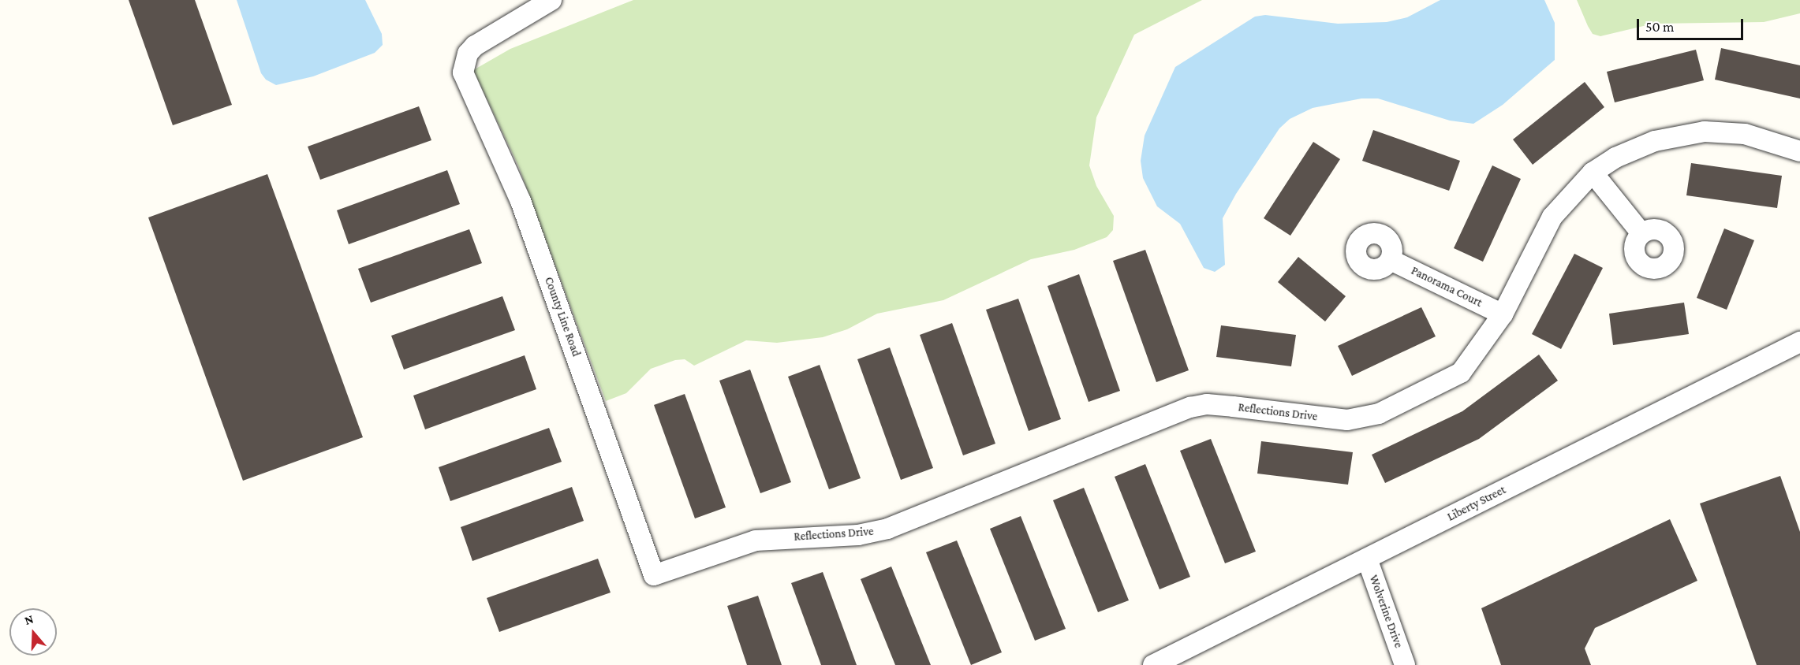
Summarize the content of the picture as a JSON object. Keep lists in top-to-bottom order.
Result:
{
  "streets": {
    "street": [
      "Panorama Court",
      "County Line Road",
      "Reflections Drive",
      "Liberty Street",
      "Wolverine Drive"
    ]
  },
  "crossings": [
    ["Panorama Court", "Reflections Drive"],
    ["County Line Road", "Reflections Drive"],
    ["Liberty Street", "Wolverine Drive"]
  ],
  "scale_bar": "50 m",
  "north": "top"
}
